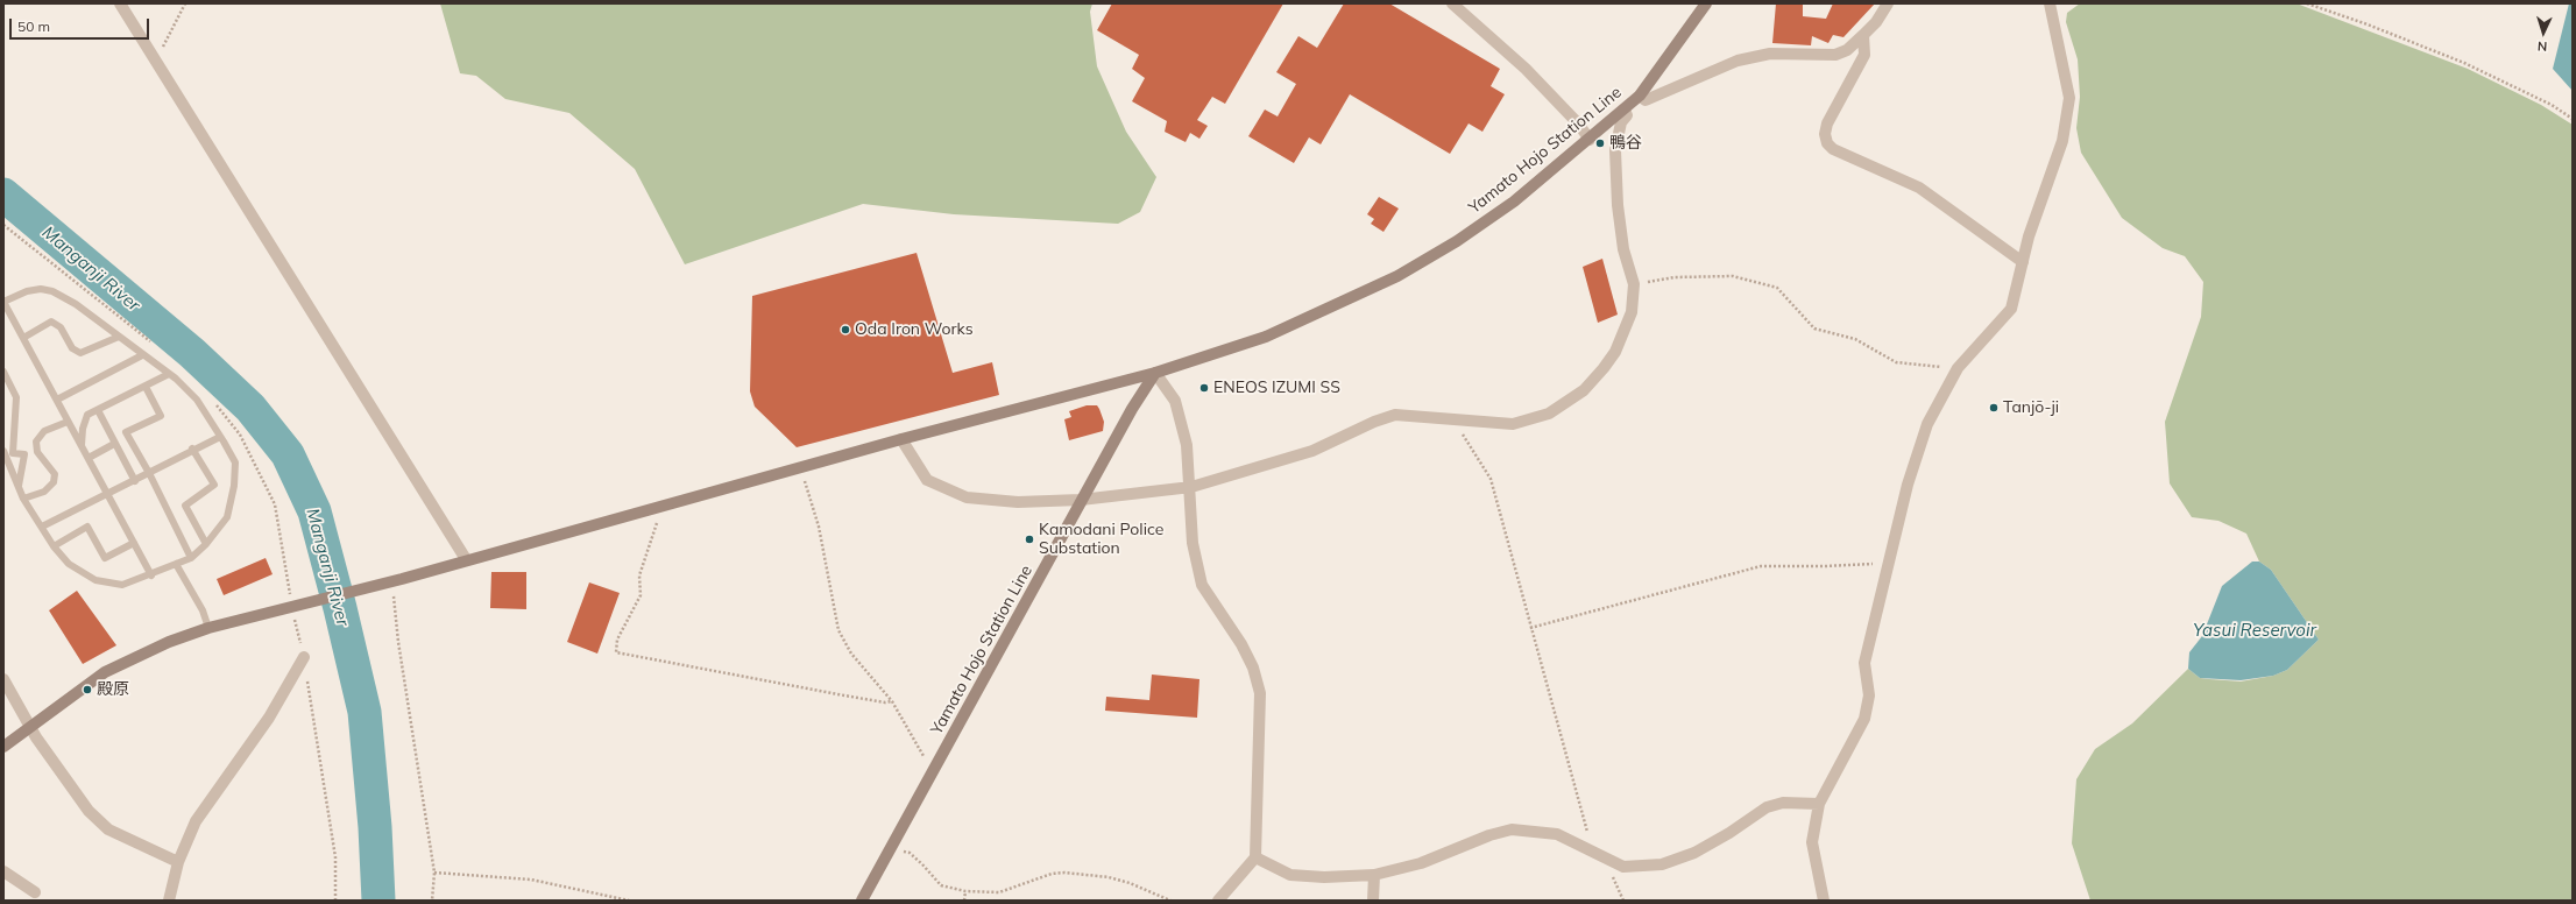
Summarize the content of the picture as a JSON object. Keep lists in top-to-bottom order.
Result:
{
  "streets": {
    "main road": ["Yamato Hojo Station Line"]
  },
  "water": ["Manganji River", "Yasui Reservoir"],
  "places": [
    "鴨谷",
    "Oda Iron Works",
    "ENEOS IZUMI SS",
    "Tanjō-ji",
    "Kamodani Police Substation",
    "殿原"
  ],
  "scale_bar": "50 m",
  "north": "bottom"
}
